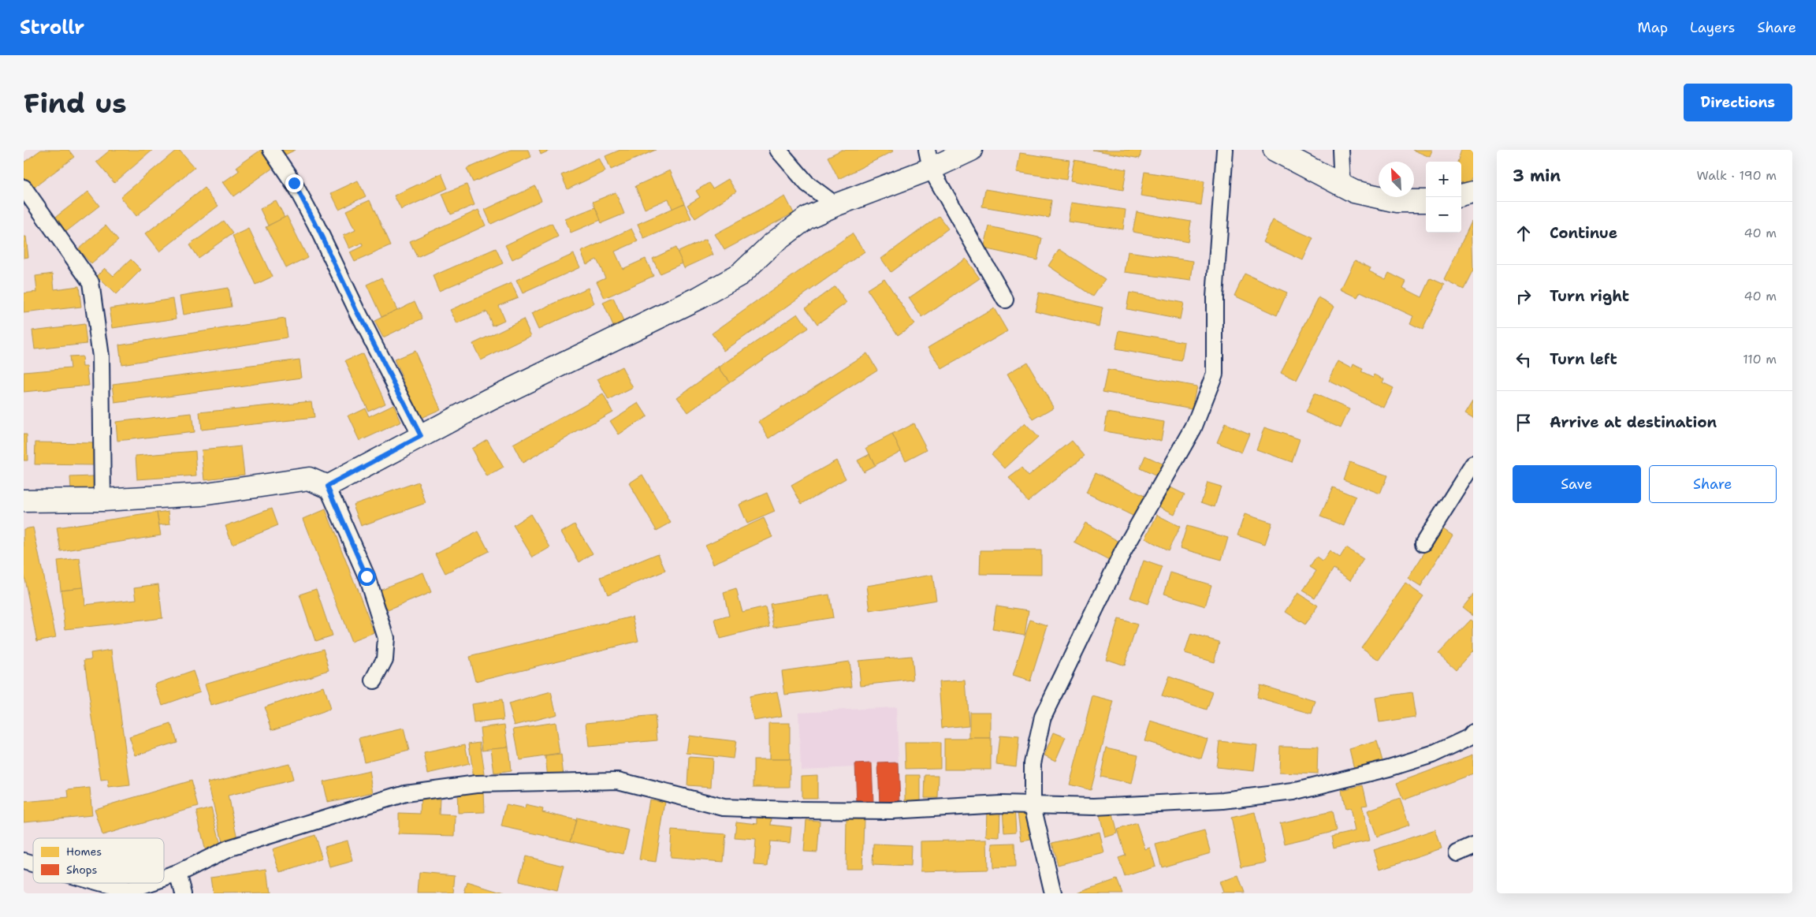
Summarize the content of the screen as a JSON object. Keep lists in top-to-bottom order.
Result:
{
  "legend": ["Homes", "Shops"],
  "north": "top left",
  "page": {
    "header": "Strollr",
    "nav": ["Map", "Layers", "Share"],
    "buttons": [
      "Directions",
      ["Save", "Share"]
    ],
    "title": "Find us",
    "heading": ["3 min", "Walk · 190 m"],
    "map_buttons": ["+", "−"],
    "list": [
      ["Continue", "40 m"],
      ["Turn right", "40 m"],
      ["Turn left", "110 m"],
      "Arrive at destination"
    ]
  }
}
